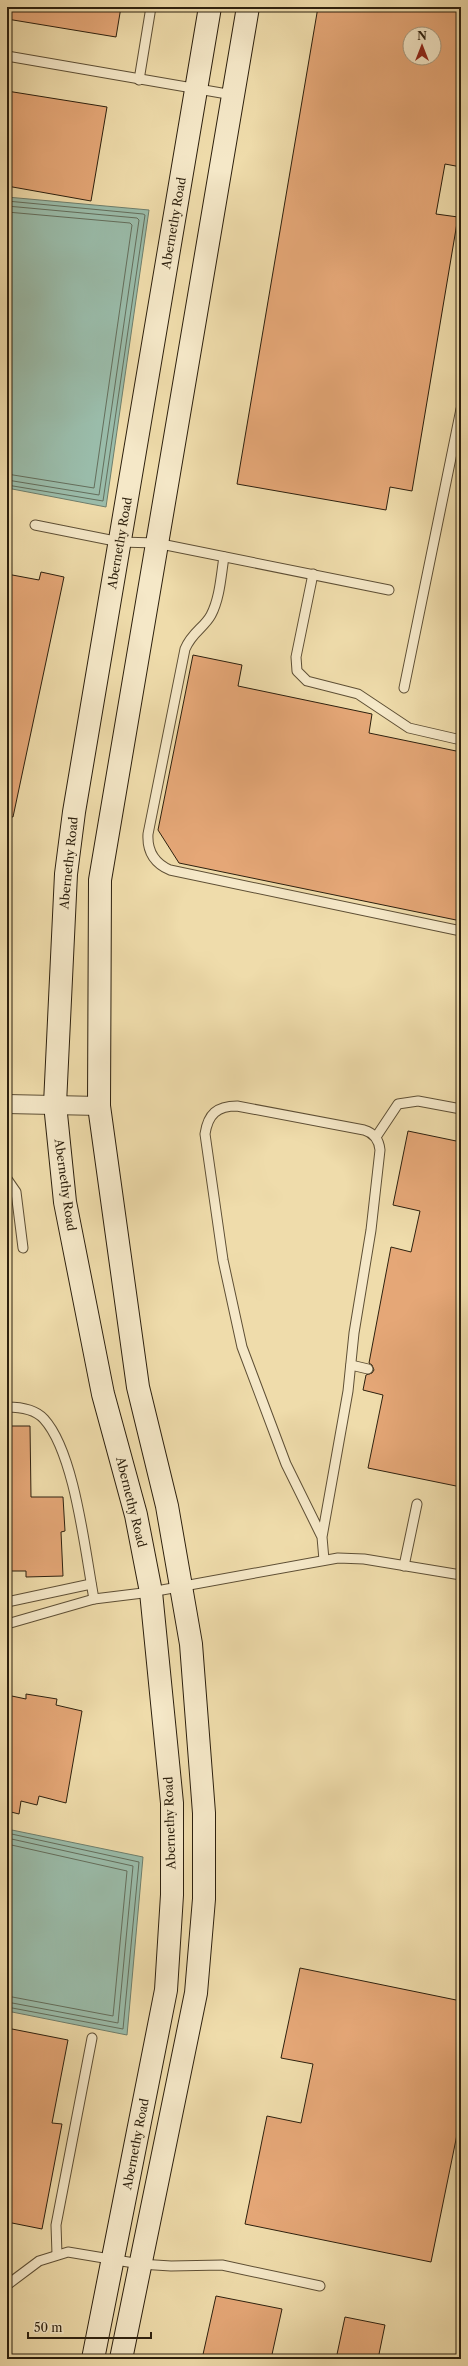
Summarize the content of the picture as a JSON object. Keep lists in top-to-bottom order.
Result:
{
  "streets": {
    "main road": ["Abernethy Road"]
  },
  "scale_bar": "50 m",
  "north": "top"
}
